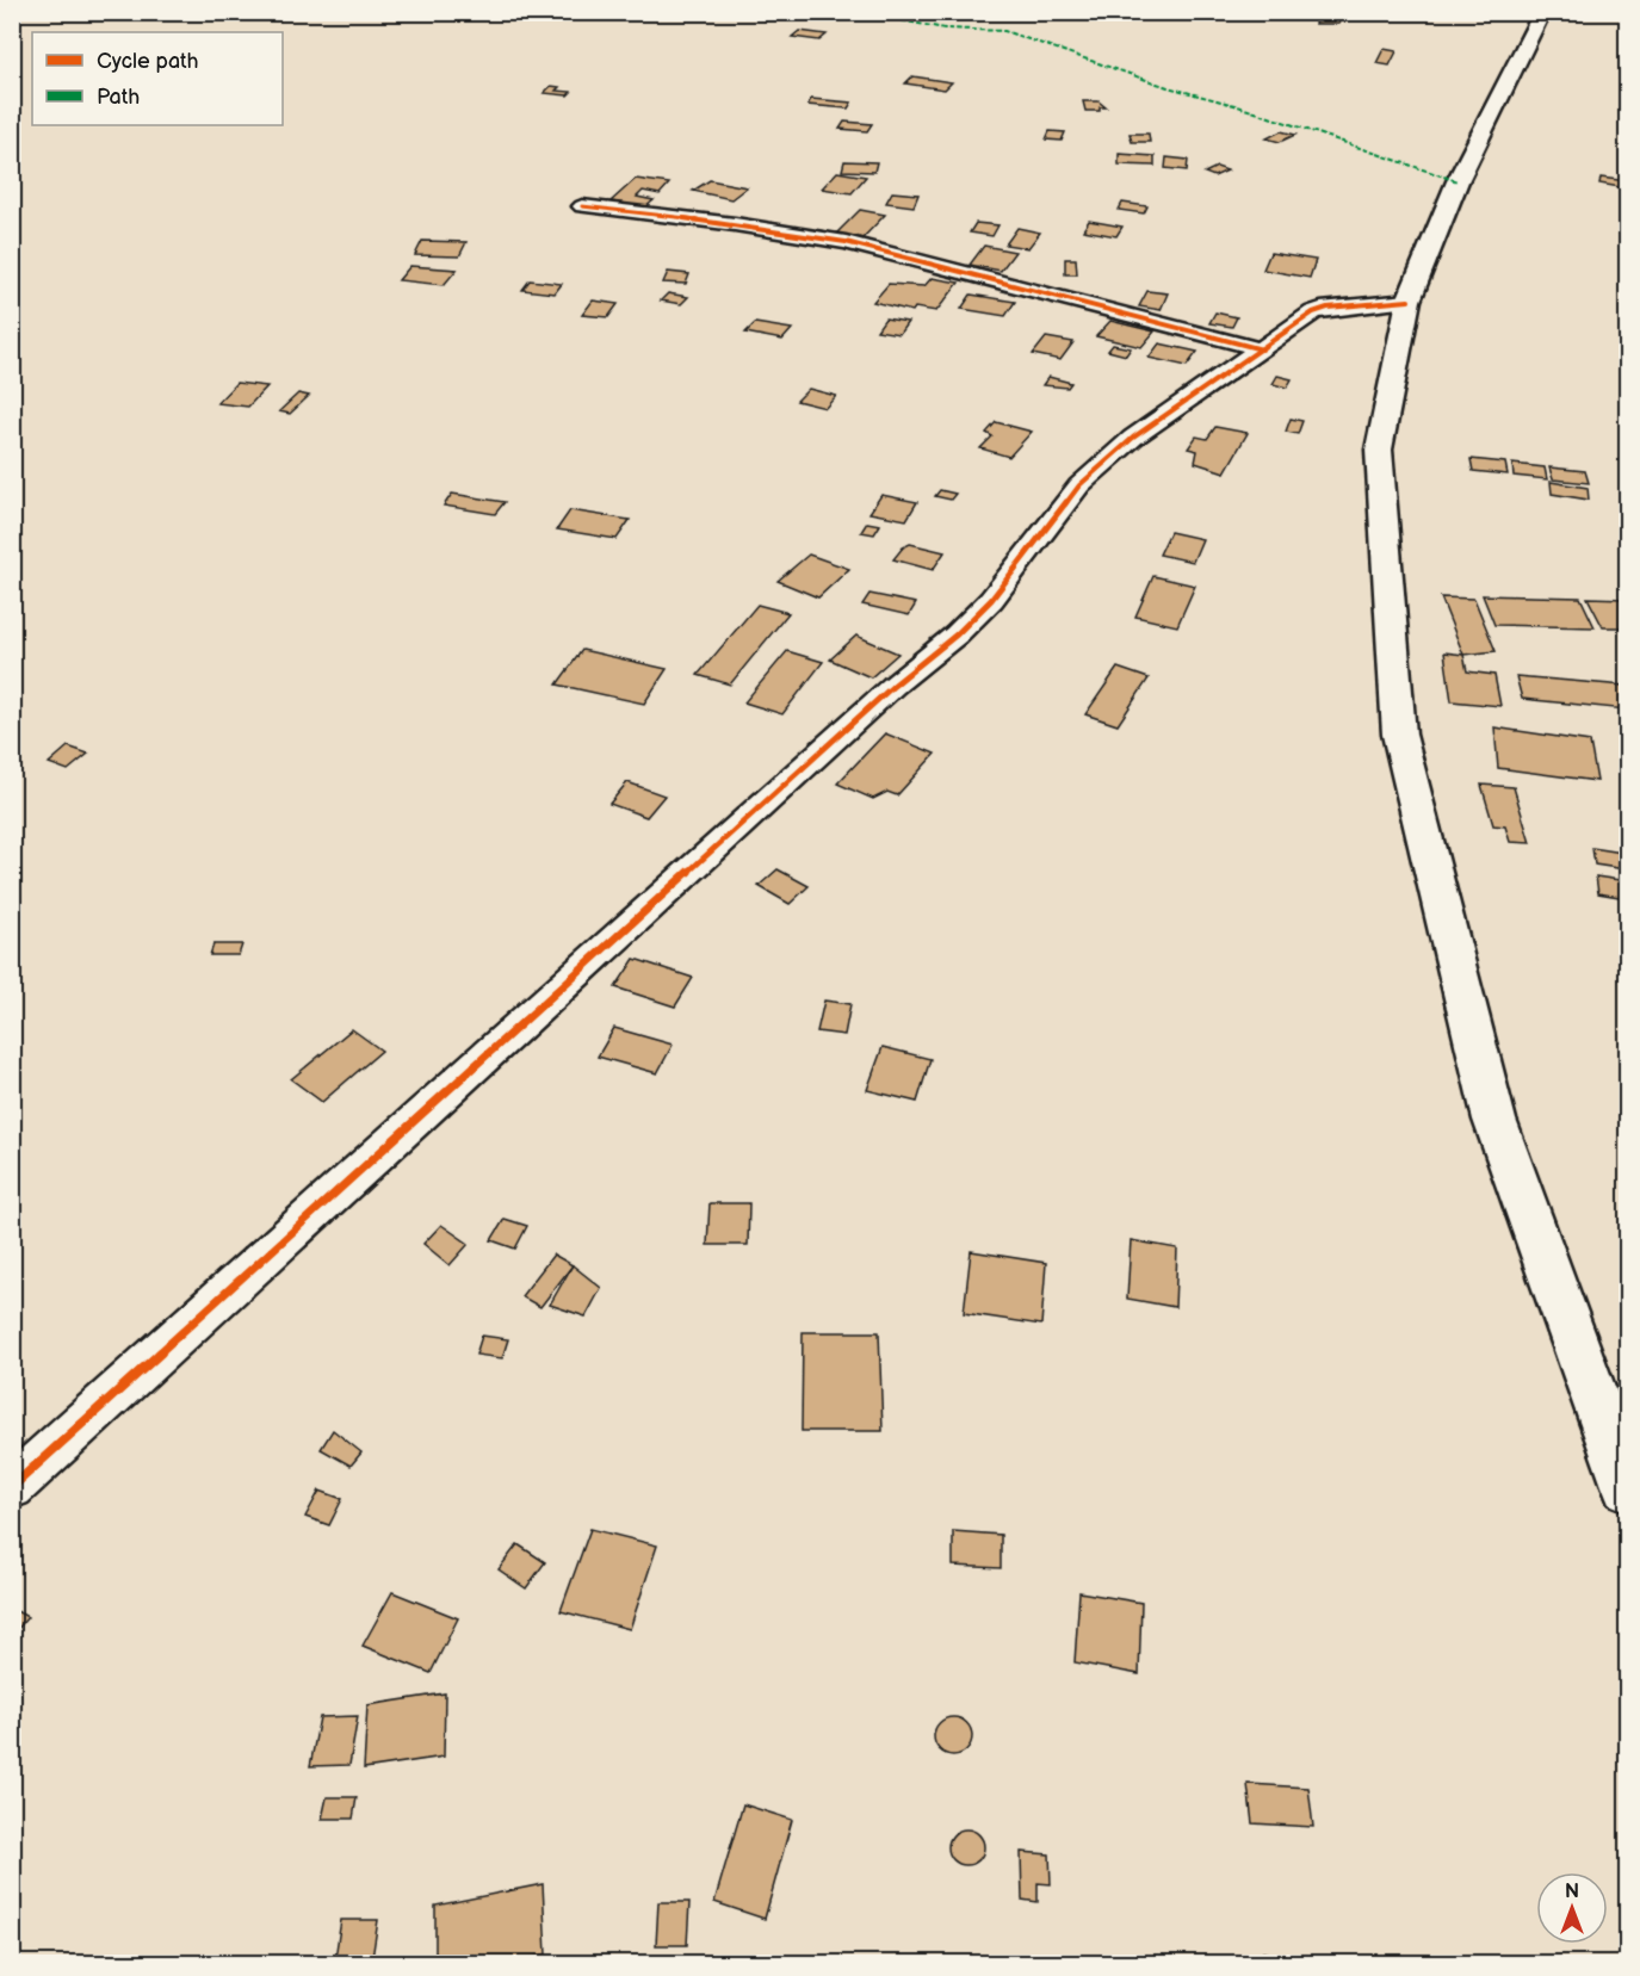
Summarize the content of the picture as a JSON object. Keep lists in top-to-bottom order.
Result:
{
  "legend": ["Cycle path", "Path"],
  "north": "top"
}
